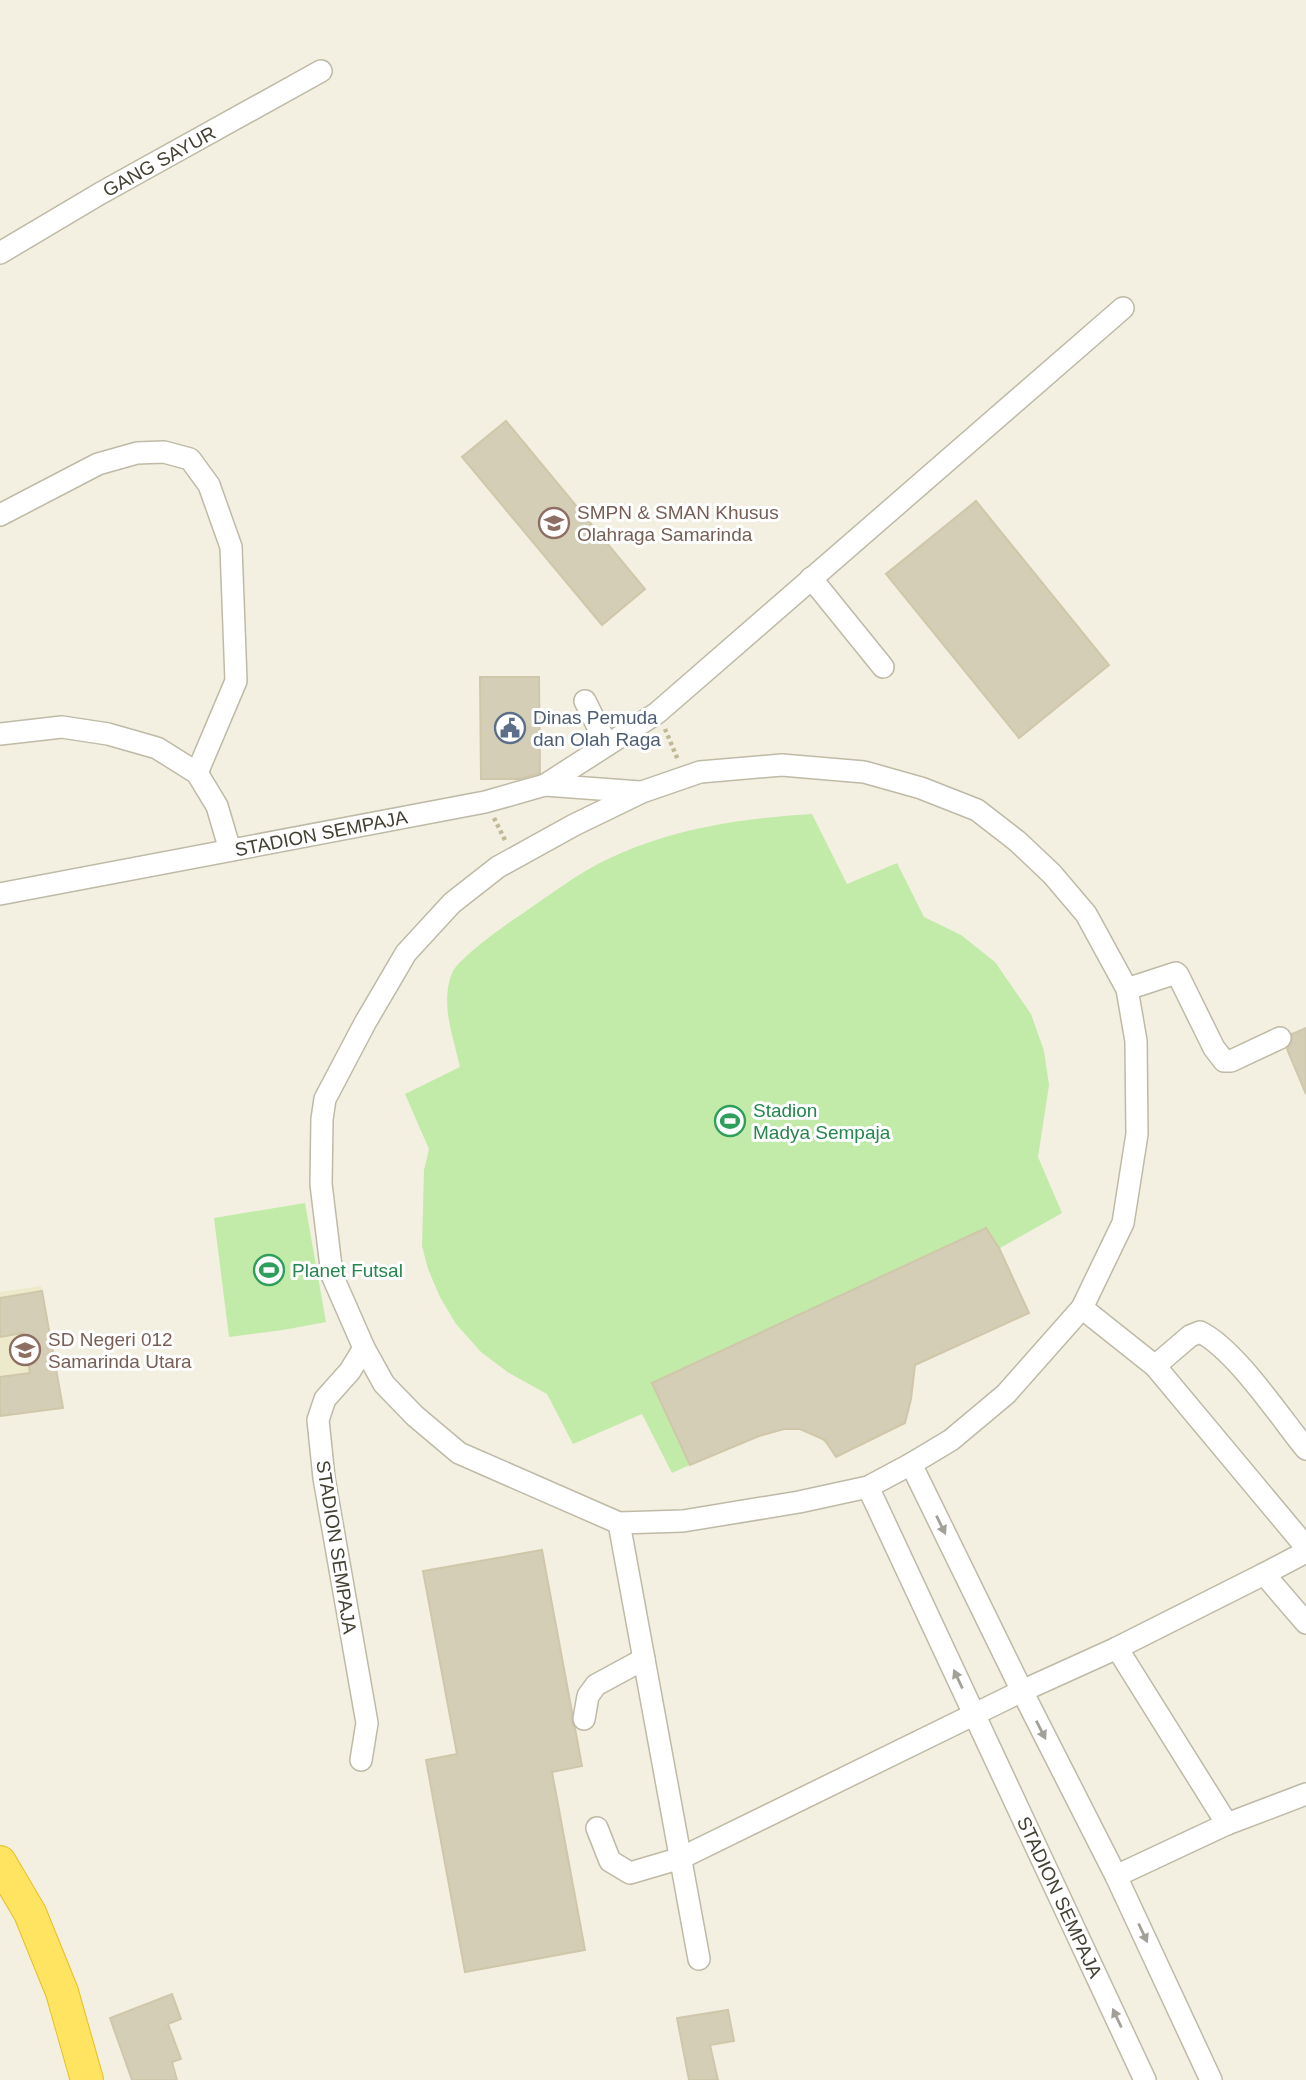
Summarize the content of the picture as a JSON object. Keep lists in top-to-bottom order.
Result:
{
  "streets": {
    "street": ["GANG SAYUR", "STADION SEMPAJA"]
  },
  "places": {
    "school or university": ["SMPN & SMAN Khusus Olahraga Samarinda", "SD Negeri 012 Samarinda Utara"],
    "public building": ["Dinas Pemuda dan Olah Raga"],
    "sports": ["Stadion Madya Sempaja", "Planet Futsal"]
  }
}
